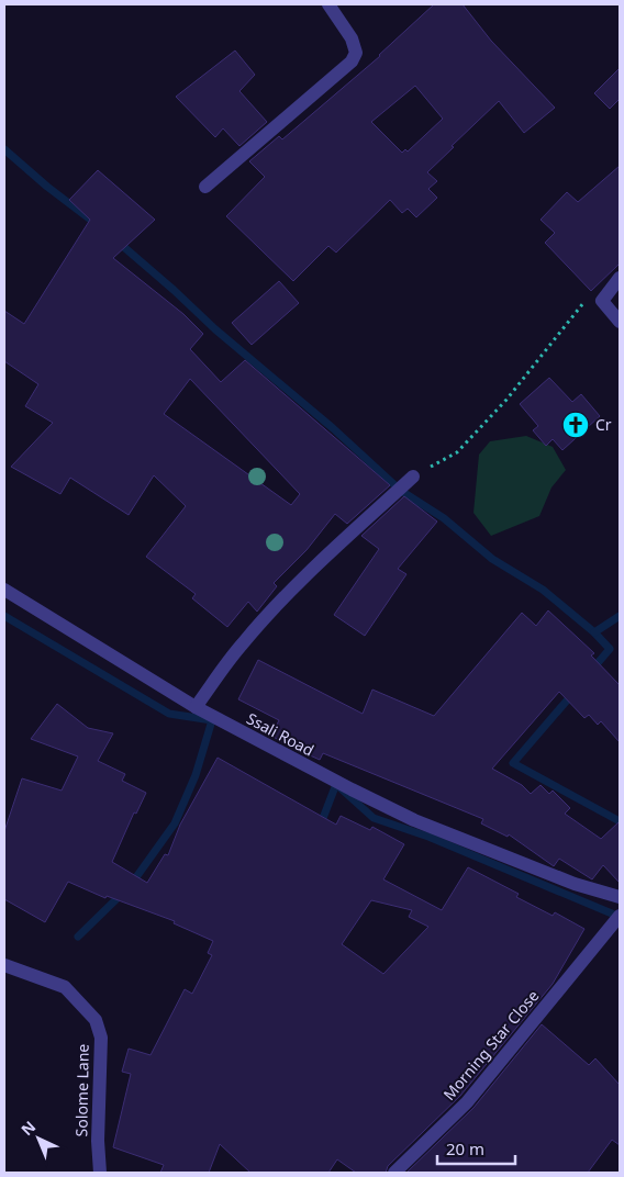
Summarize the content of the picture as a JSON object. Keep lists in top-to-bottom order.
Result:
{
  "streets": {
    "street": ["Ssali Road", "Morning Star Close", "Solome Lane"]
  },
  "places": {
    "church": ["Cr"]
  },
  "scale_bar": "20 m",
  "north": "top left"
}
